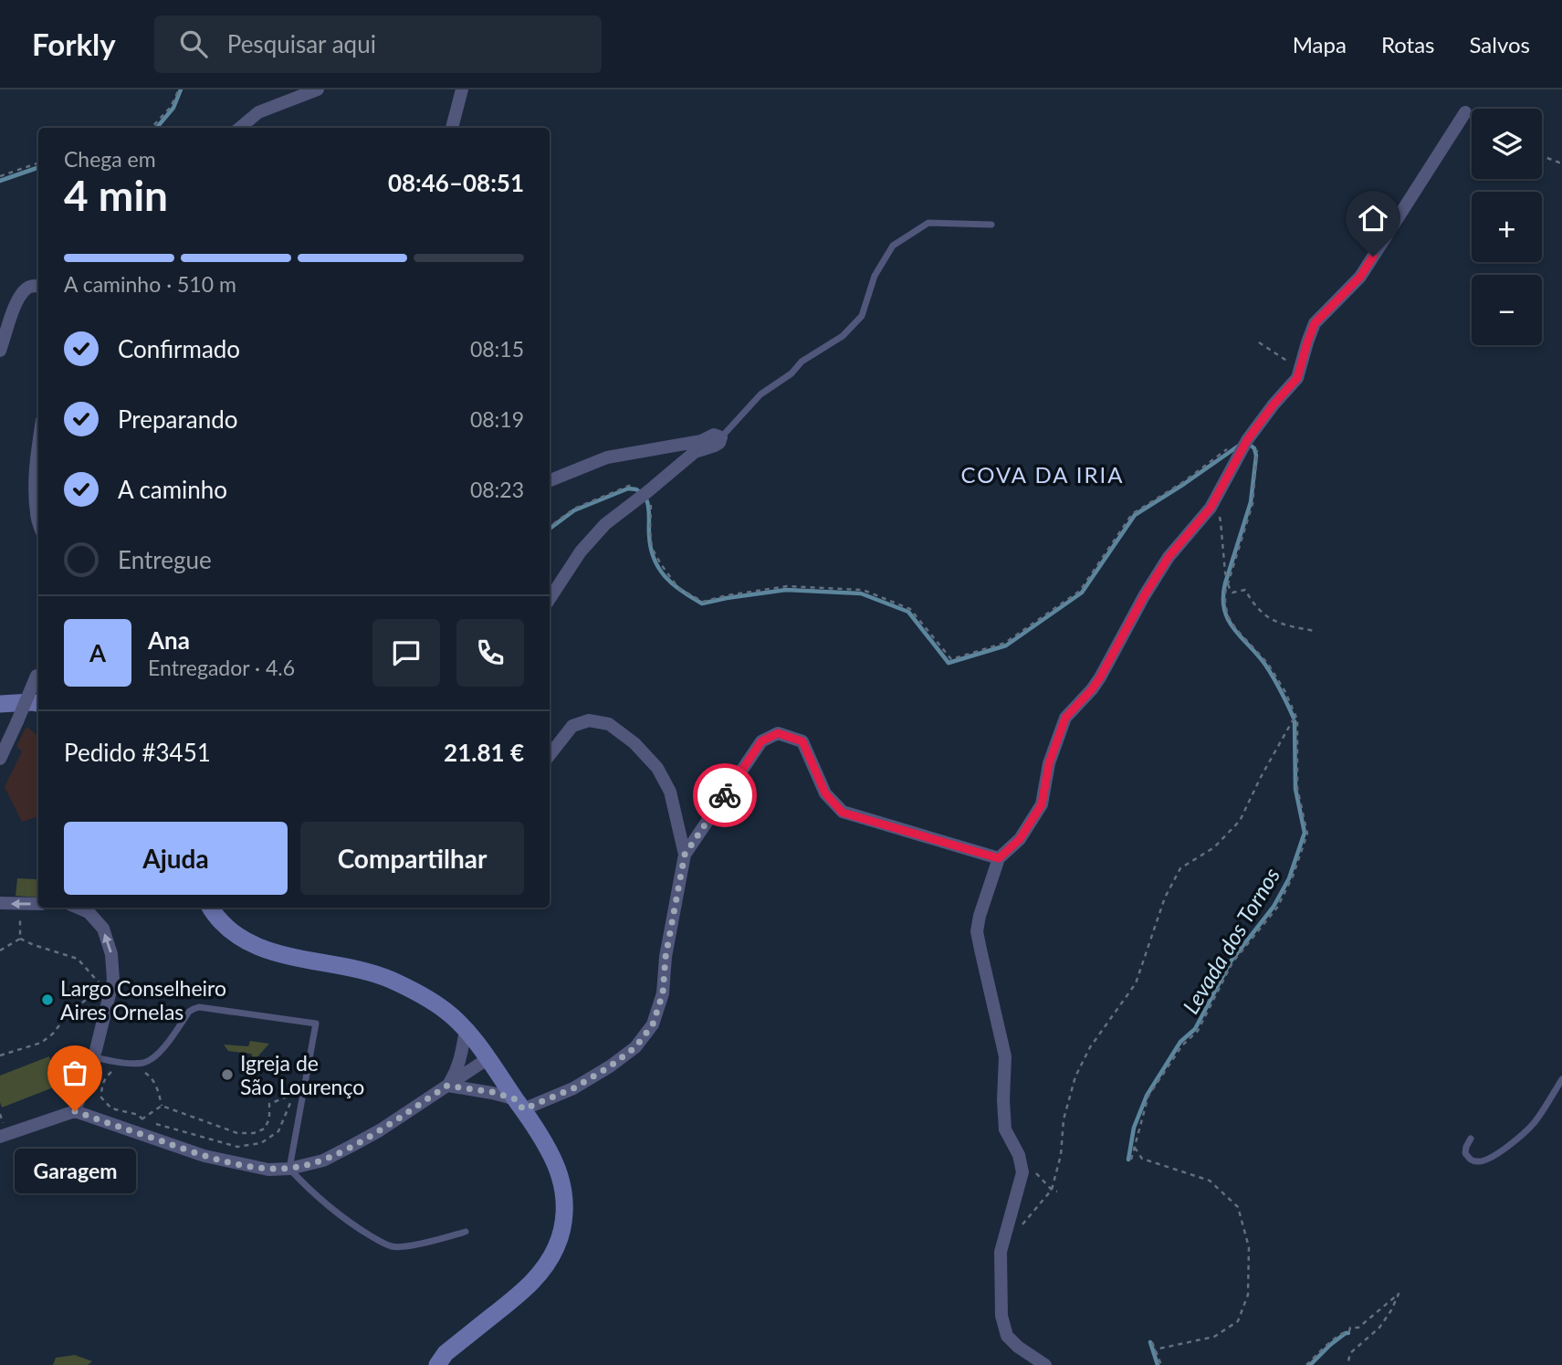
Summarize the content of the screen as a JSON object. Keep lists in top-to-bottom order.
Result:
{
  "districts": ["COVA DA IRIA"],
  "water": ["Levada dos Tornos"],
  "places": ["Largo Conselheiro Aires Ornelas", "Igreja de São Lourenço", "Garagem"],
  "page": {
    "header": "Forkly",
    "search": "Pesquisar aqui",
    "nav": ["Mapa", "Rotas", "Salvos"],
    "map_buttons": ["+", "−"],
    "heading": ["4 min", "Chega em", "08:46–08:51"],
    "panel": [
      "Ana",
      "Entregador · 4.6",
      "Pedido #3451",
      "21.81 €"
    ],
    "bar": "A caminho · 510 m",
    "list": [
      ["Confirmado", "08:15"],
      ["Preparando", "08:19"],
      ["A caminho", "08:23"],
      "Entregue"
    ],
    "round": "A",
    "buttons": ["Ajuda", "Compartilhar"],
    "bubble": "Garagem"
  }
}
